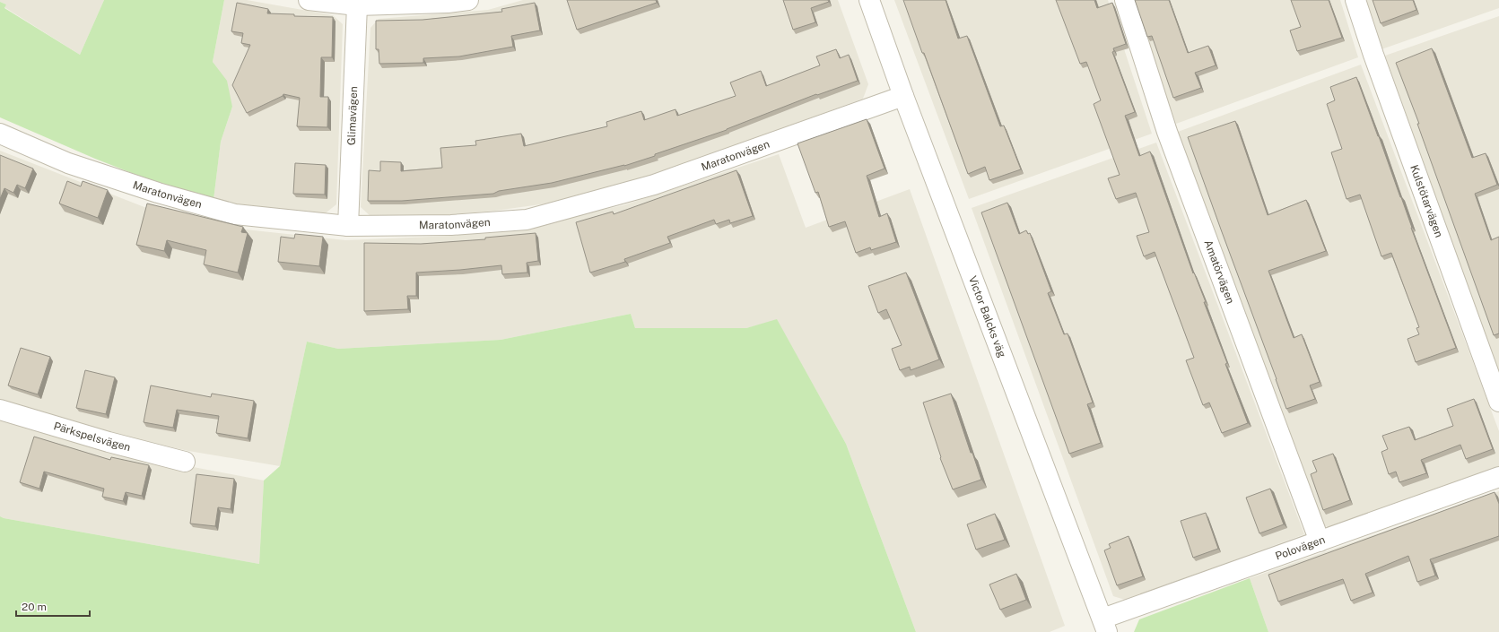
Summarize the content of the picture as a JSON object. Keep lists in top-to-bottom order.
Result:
{
  "streets": {
    "street": [
      "Glimavägen",
      "Maratonvägen",
      "Kulstötarvägen",
      "Amatörvägen",
      "Victor Balcks väg",
      "Pärkspelsvägen",
      "Polovägen"
    ]
  },
  "crossings": [
    ["Glimavägen", "Maratonvägen"],
    ["Maratonvägen", "Victor Balcks väg"],
    ["Amatörvägen", "Polovägen"],
    ["Victor Balcks väg", "Polovägen"]
  ],
  "scale_bar": "20 m"
}
